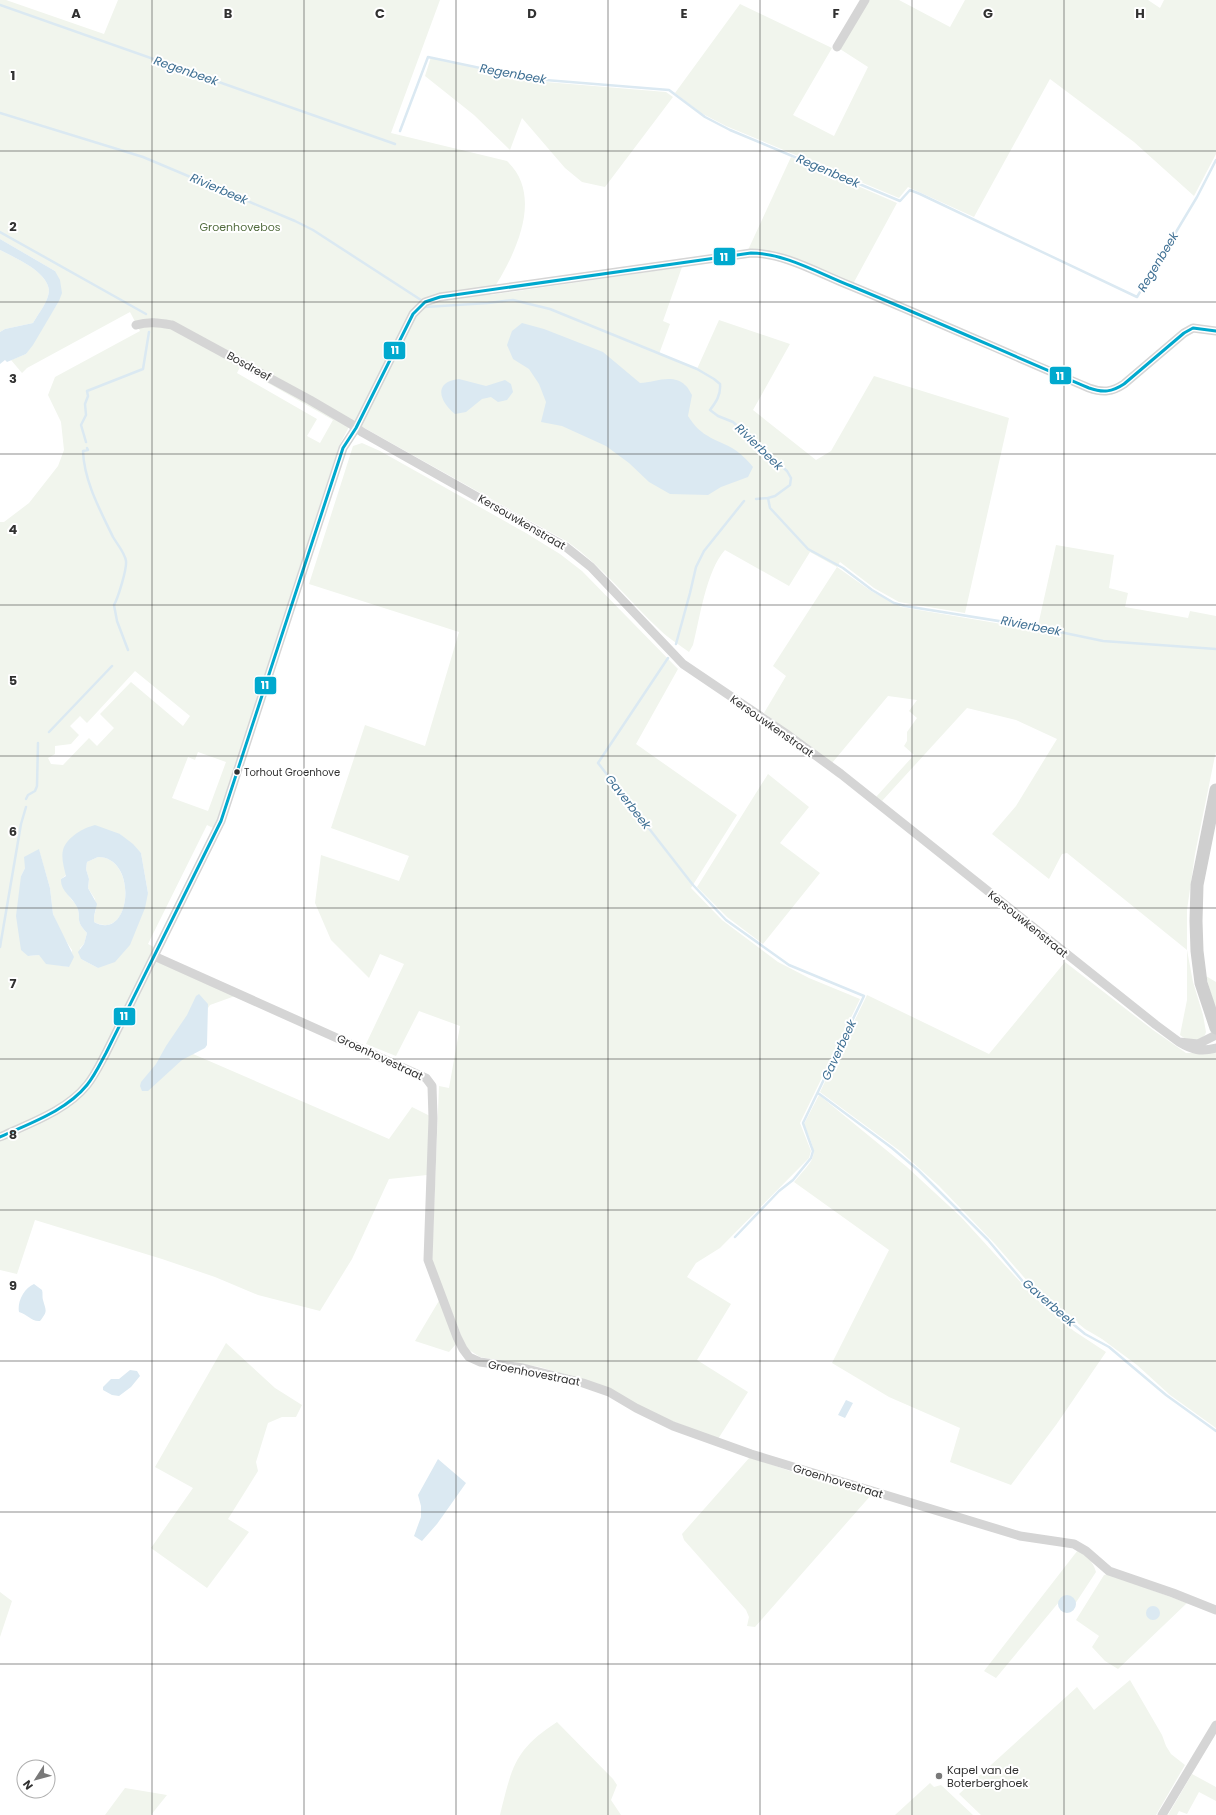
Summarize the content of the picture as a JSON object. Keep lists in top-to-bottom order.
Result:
{
  "streets": {
    "street": ["Bosdreef", "Kersouwkenstraat", "Groenhovestraat"]
  },
  "crossings": [
    ["Bosdreef", "Kersouwkenstraat"]
  ],
  "water": ["Regenbeek", "Rivierbeek", "Gaverbeek"],
  "parks": ["Groenhovebos"],
  "places": ["Torhout Groenhove", "Kapel van de Boterberghoek"],
  "lines": ["transit line 11"],
  "north": "bottom left",
  "grid": {
    "columns": [
      "A",
      "B",
      "C",
      "D",
      "E",
      "F",
      "G",
      "H"
    ],
    "rows": [
      "1",
      "2",
      "3",
      "4",
      "5",
      "6",
      "7",
      "8",
      "9"
    ]
  }
}
